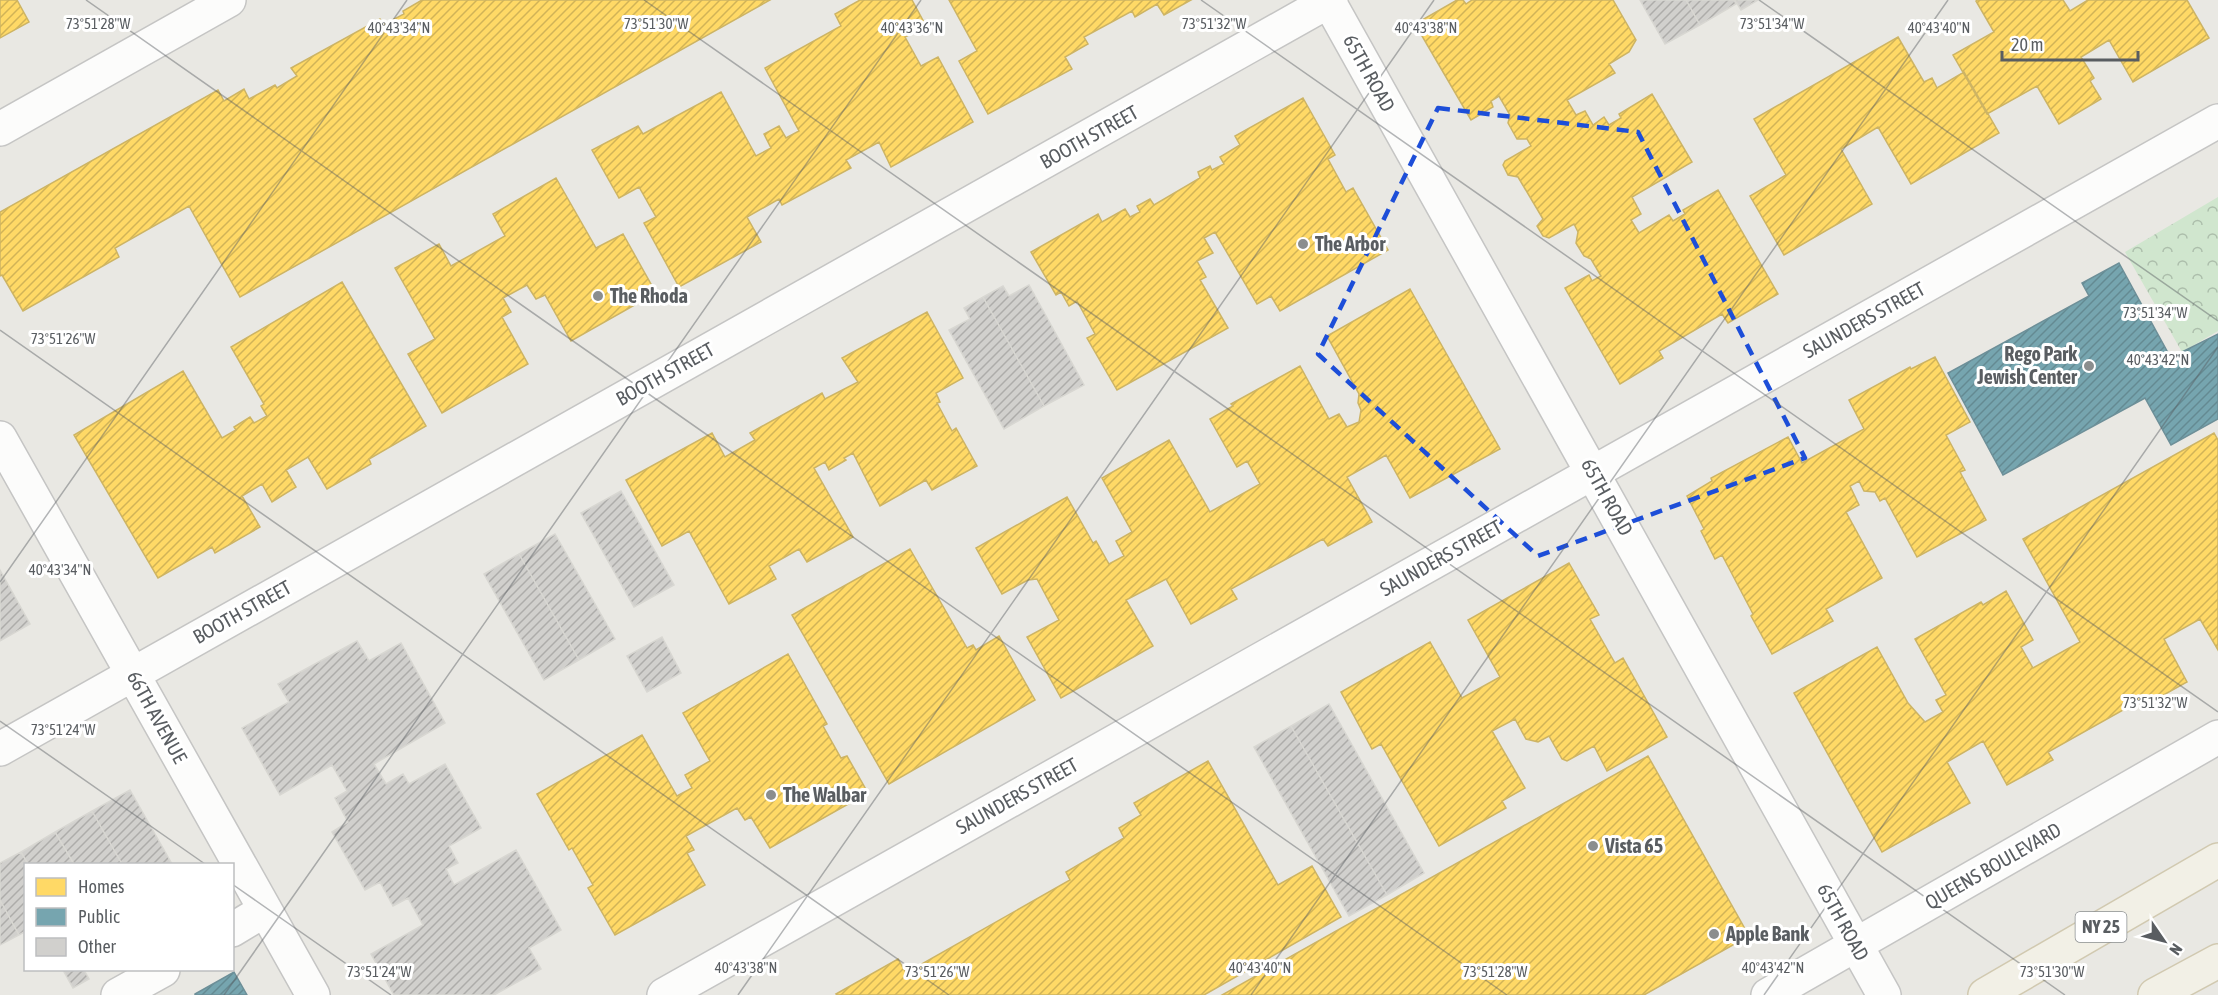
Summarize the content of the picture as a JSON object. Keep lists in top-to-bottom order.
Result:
{
  "streets": {
    "main road": ["NY 25"],
    "street": [
      "65TH ROAD",
      "BOOTH STREET",
      "SAUNDERS STREET",
      "66TH AVENUE",
      "QUEENS BOULEVARD"
    ]
  },
  "crossings": [
    ["65TH ROAD", "BOOTH STREET"],
    ["65TH ROAD", "SAUNDERS STREET"],
    ["65TH ROAD", "QUEENS BOULEVARD"],
    ["BOOTH STREET", "66TH AVENUE"]
  ],
  "places": [
    "The Arbor",
    "The Rhoda",
    "Rego Park Jewish Center",
    "The Walbar",
    "Vista 65",
    "Apple Bank"
  ],
  "legend": ["Homes", "Public", "Other"],
  "scale_bar": "20 m",
  "north": "bottom right",
  "coordinates": [
    "73°51'28\"W",
    "73°51'30\"W",
    "73°51'32\"W",
    "73°51'34\"W",
    "40°43'34\"N",
    "40°43'36\"N",
    "40°43'38\"N",
    "40°43'40\"N",
    "73°51'26\"W",
    "40°43'42\"N",
    "73°51'24\"W"
  ]
}
